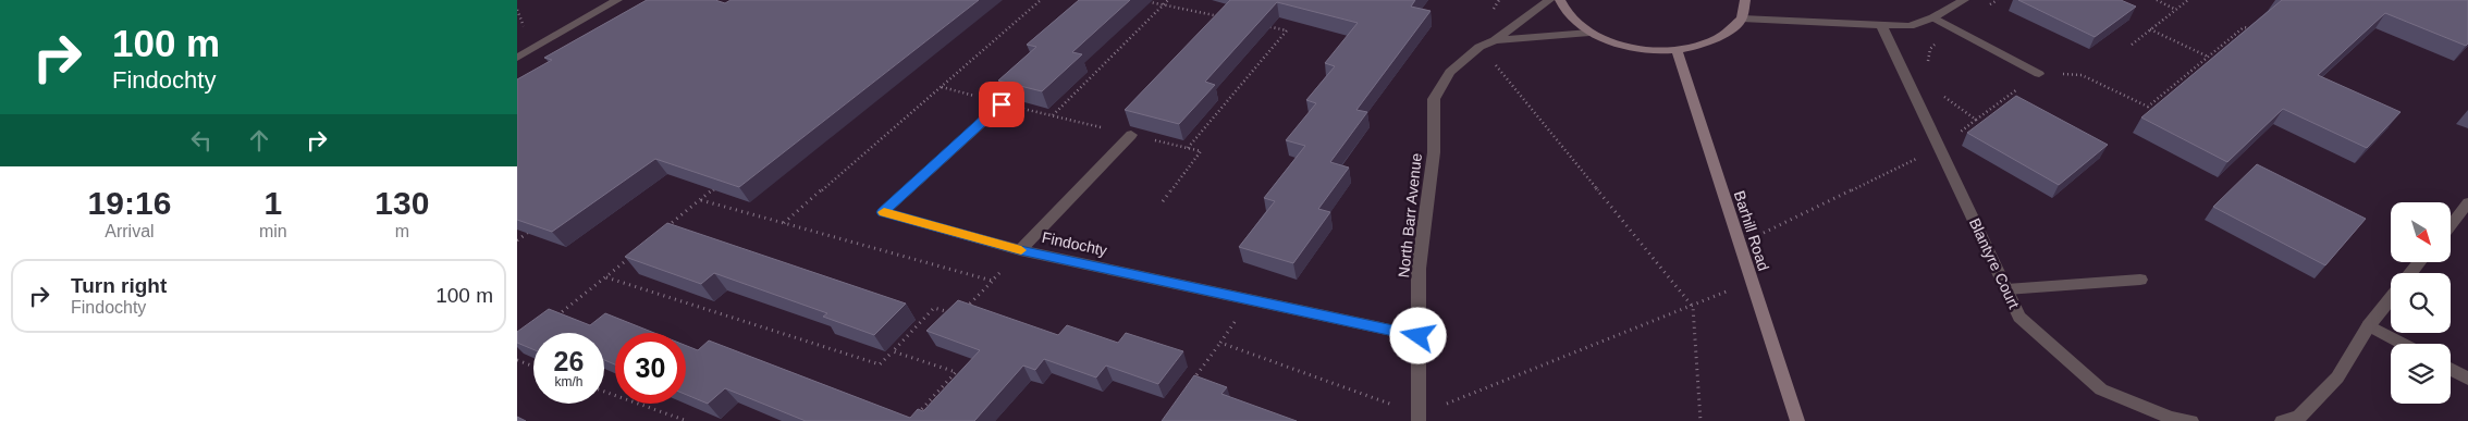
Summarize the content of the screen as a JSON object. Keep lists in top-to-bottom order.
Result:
{
  "streets": {
    "street": [
      "North Barr Avenue",
      "Barhill Road",
      "Findochty",
      "Blantyre Court"
    ]
  },
  "crossings": [
    ["North Barr Avenue", "Findochty"]
  ],
  "north": "bottom right",
  "page": {
    "turn": ["100 m", "Findochty"],
    "eta": [
      "19:16",
      "Arrival",
      "1",
      "min",
      "130",
      "m"
    ],
    "list": [
      {
        "name": "Turn right",
        "note": "Findochty",
        "value": "100 m"
      }
    ],
    "speed": "26 km/h",
    "limit": "30"
  }
}
